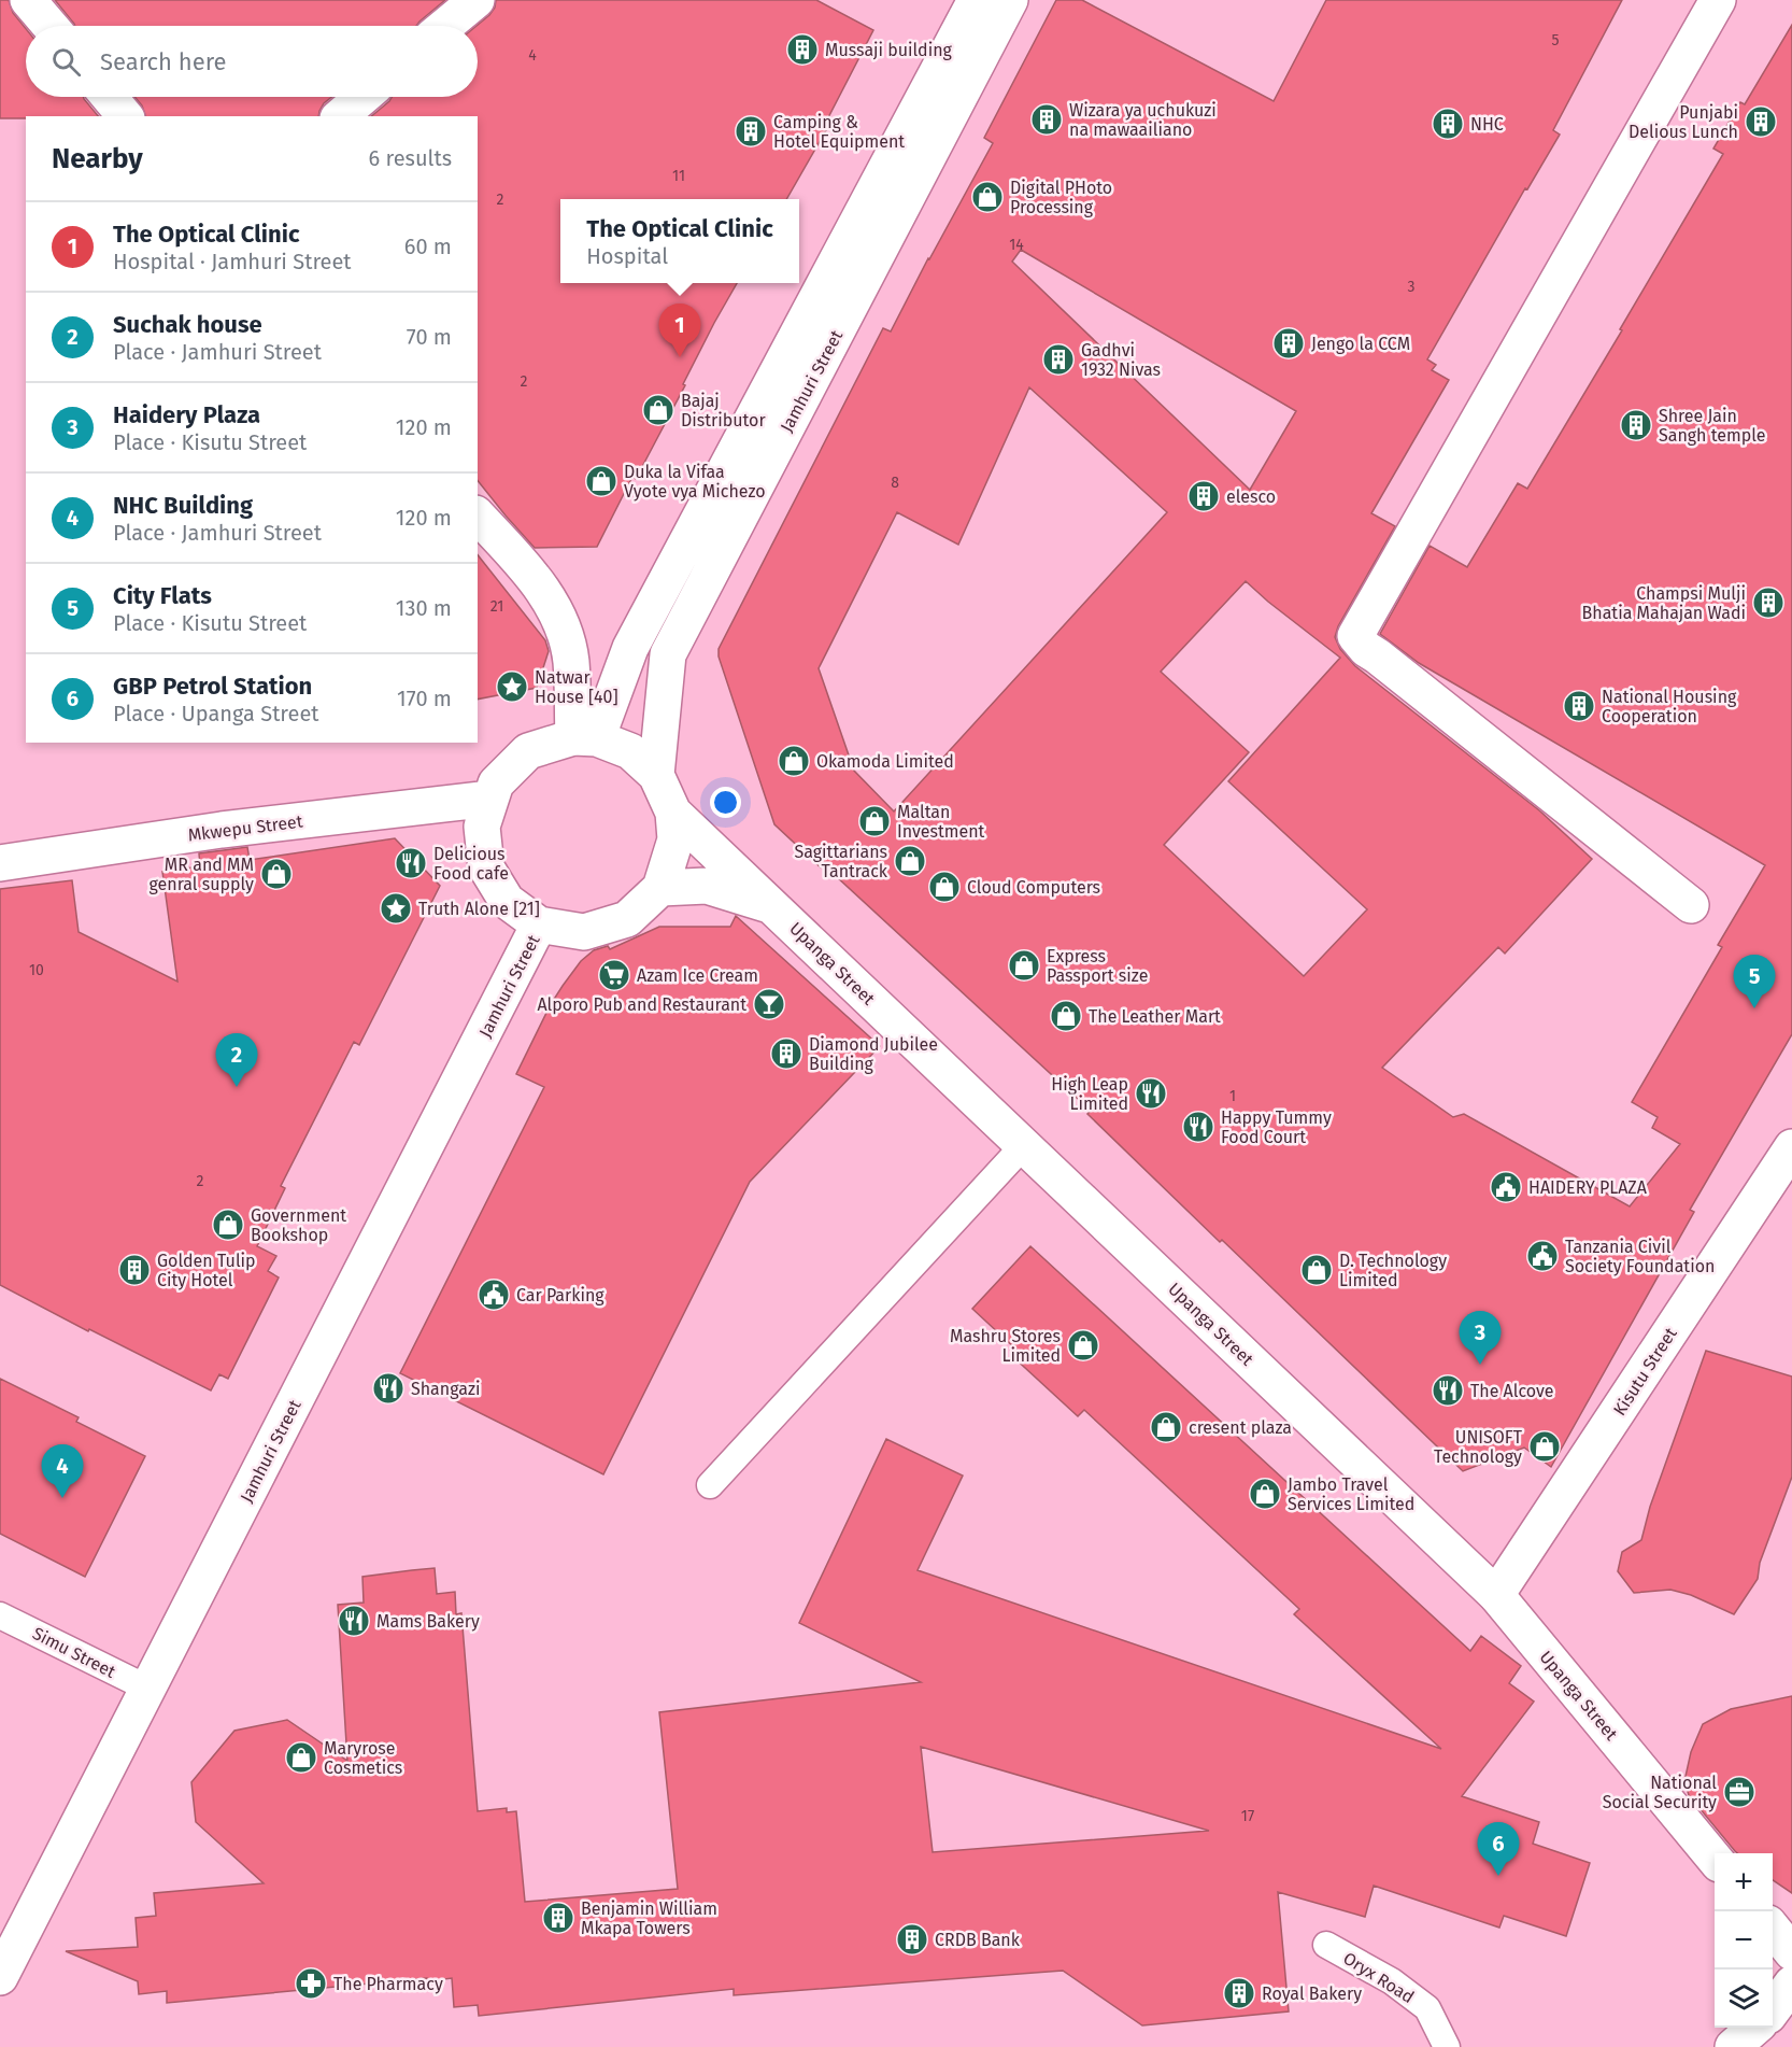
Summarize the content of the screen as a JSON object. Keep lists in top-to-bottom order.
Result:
{
  "streets": {
    "street": [
      "Jamhuri Street",
      "Mkwepu Street",
      "Upanga Street",
      "Kisutu Street"
    ],
    "lane": ["Simu Street", "Oryx Road"]
  },
  "crossings": [
    ["Jamhuri Street", "Mkwepu Street"],
    ["Jamhuri Street", "Upanga Street"],
    ["Jamhuri Street", "Simu Street"],
    ["Mkwepu Street", "Upanga Street"],
    ["Upanga Street", "Kisutu Street"]
  ],
  "places": {
    "building": [
      "Mussaji building",
      "Wizara ya uchukuzi na mawaailiano",
      "Punjabi Delious Lunch",
      "NHC",
      "Camping & Hotel Equipment",
      "Jengo la CCM",
      "Gadhvi 1932 Nivas",
      "Shree Jain Sangh temple",
      "elesco",
      "Champsi Mulji Bhatia Mahajan Wadi",
      "National Housing Cooperation",
      "Diamond Jubilee Building",
      "Golden Tulip City Hotel",
      "Benjamin William Mkapa Towers",
      "CRDB Bank",
      "Royal Bakery"
    ],
    "shop": [
      "Digital PHoto Processing",
      "Bajaj Distributor",
      "Duka la Vifaa Vyote vya Michezo",
      "Okamoda Limited",
      "Maltan Investment",
      "Sagittarians Tantrack",
      "MR and MM genral supply",
      "Cloud Computers",
      "Express Passport size",
      "The Leather Mart",
      "Government Bookshop",
      "D. Technology Limited",
      "Mashru Stores Limited",
      "cresent plaza",
      "UNISOFT Technology",
      "Jambo Travel Services Limited",
      "Maryrose Cosmetics"
    ],
    "place": ["Natwar House [40]", "Truth Alone [21]"],
    "restaurant": [
      "Delicious Food cafe",
      "High Leap Limited",
      "Happy Tummy Food Court",
      "Shangazi",
      "The Alcove",
      "Mams Bakery"
    ],
    "supermarket": ["Azam Ice Cream"],
    "bar": ["Alporo Pub and Restaurant"],
    "public building": ["HAIDERY PLAZA", "Tanzania Civil Society Foundation", "Car Parking"],
    "office": ["National Social Security"],
    "pharmacy": ["The Pharmacy"]
  },
  "house_numbers": [
    "5",
    "4",
    "11",
    "2",
    "14",
    "3",
    "2",
    "8",
    "21",
    "10",
    "1",
    "2",
    "17"
  ],
  "page": {
    "search": "Search here",
    "heading": ["Nearby", "6 results"],
    "popup": ["The Optical Clinic", "Hospital"],
    "list": [
      {
        "mark": "1",
        "name": "The Optical Clinic",
        "note": "Hospital · Jamhuri Street",
        "value": "60 m"
      },
      {
        "mark": "2",
        "name": "Suchak house",
        "note": "Place · Jamhuri Street",
        "value": "70 m"
      },
      {
        "mark": "3",
        "name": "Haidery Plaza",
        "note": "Place · Kisutu Street",
        "value": "120 m"
      },
      {
        "mark": "4",
        "name": "NHC Building",
        "note": "Place · Jamhuri Street",
        "value": "120 m"
      },
      {
        "mark": "5",
        "name": "City Flats",
        "note": "Place · Kisutu Street",
        "value": "130 m"
      },
      {
        "mark": "6",
        "name": "GBP Petrol Station",
        "note": "Place · Upanga Street",
        "value": "170 m"
      }
    ],
    "pins": [
      "1",
      "5",
      "2",
      "3",
      "4",
      "6"
    ],
    "map_buttons": ["+", "−"]
  }
}
